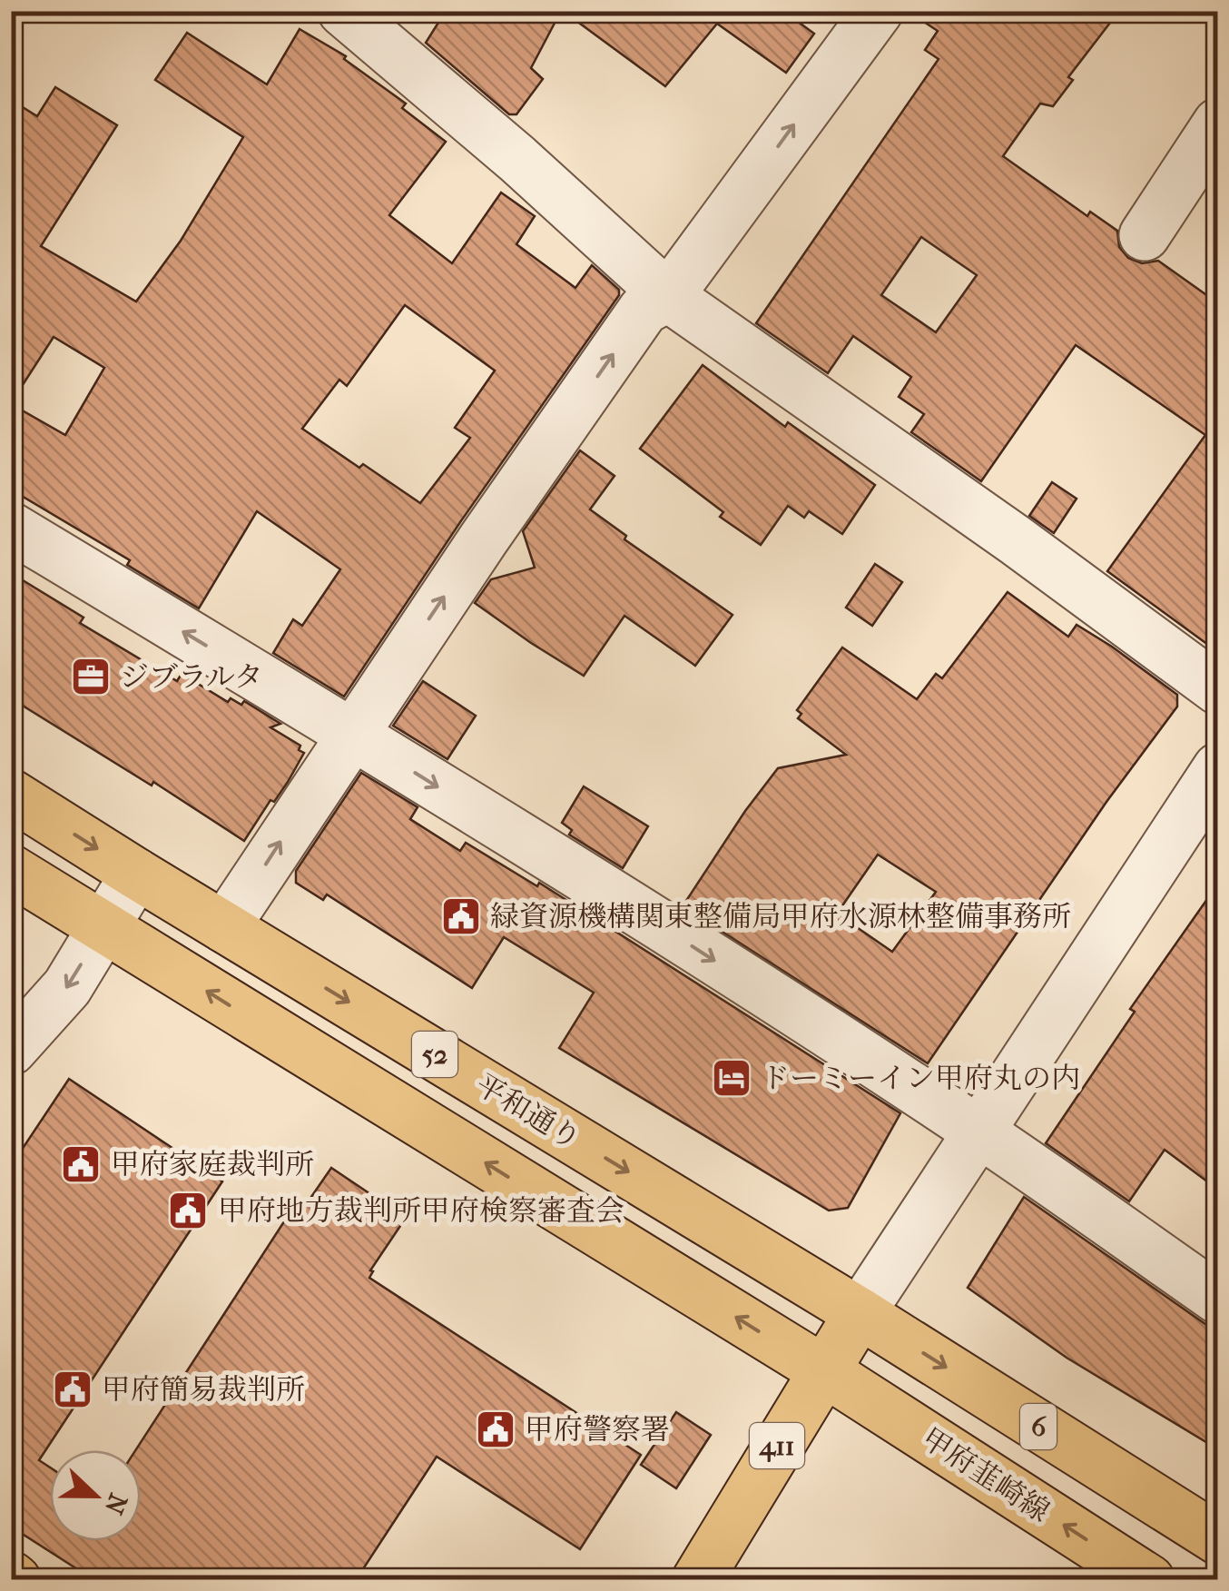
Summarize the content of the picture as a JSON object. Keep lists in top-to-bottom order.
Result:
{
  "streets": {
    "main road": [
      "52",
      "平和通り",
      "6",
      "411",
      "甲府韮崎線"
    ]
  },
  "crossings": [
    ["52", "411"],
    ["52", "甲府韮崎線"],
    ["平和通り", "6"],
    ["平和通り", "411"],
    ["6", "411"],
    ["411", "甲府韮崎線"]
  ],
  "places": {
    "office": ["ジブラルタ"],
    "public building": [
      "緑資源機構関東整備局甲府水源林整備事務所",
      "甲府家庭裁判所",
      "甲府地方裁判所甲府検察審査会",
      "甲府簡易裁判所",
      "甲府警察署"
    ],
    "hotel": ["ドーミーイン甲府丸の内"]
  },
  "north": "right"
}
